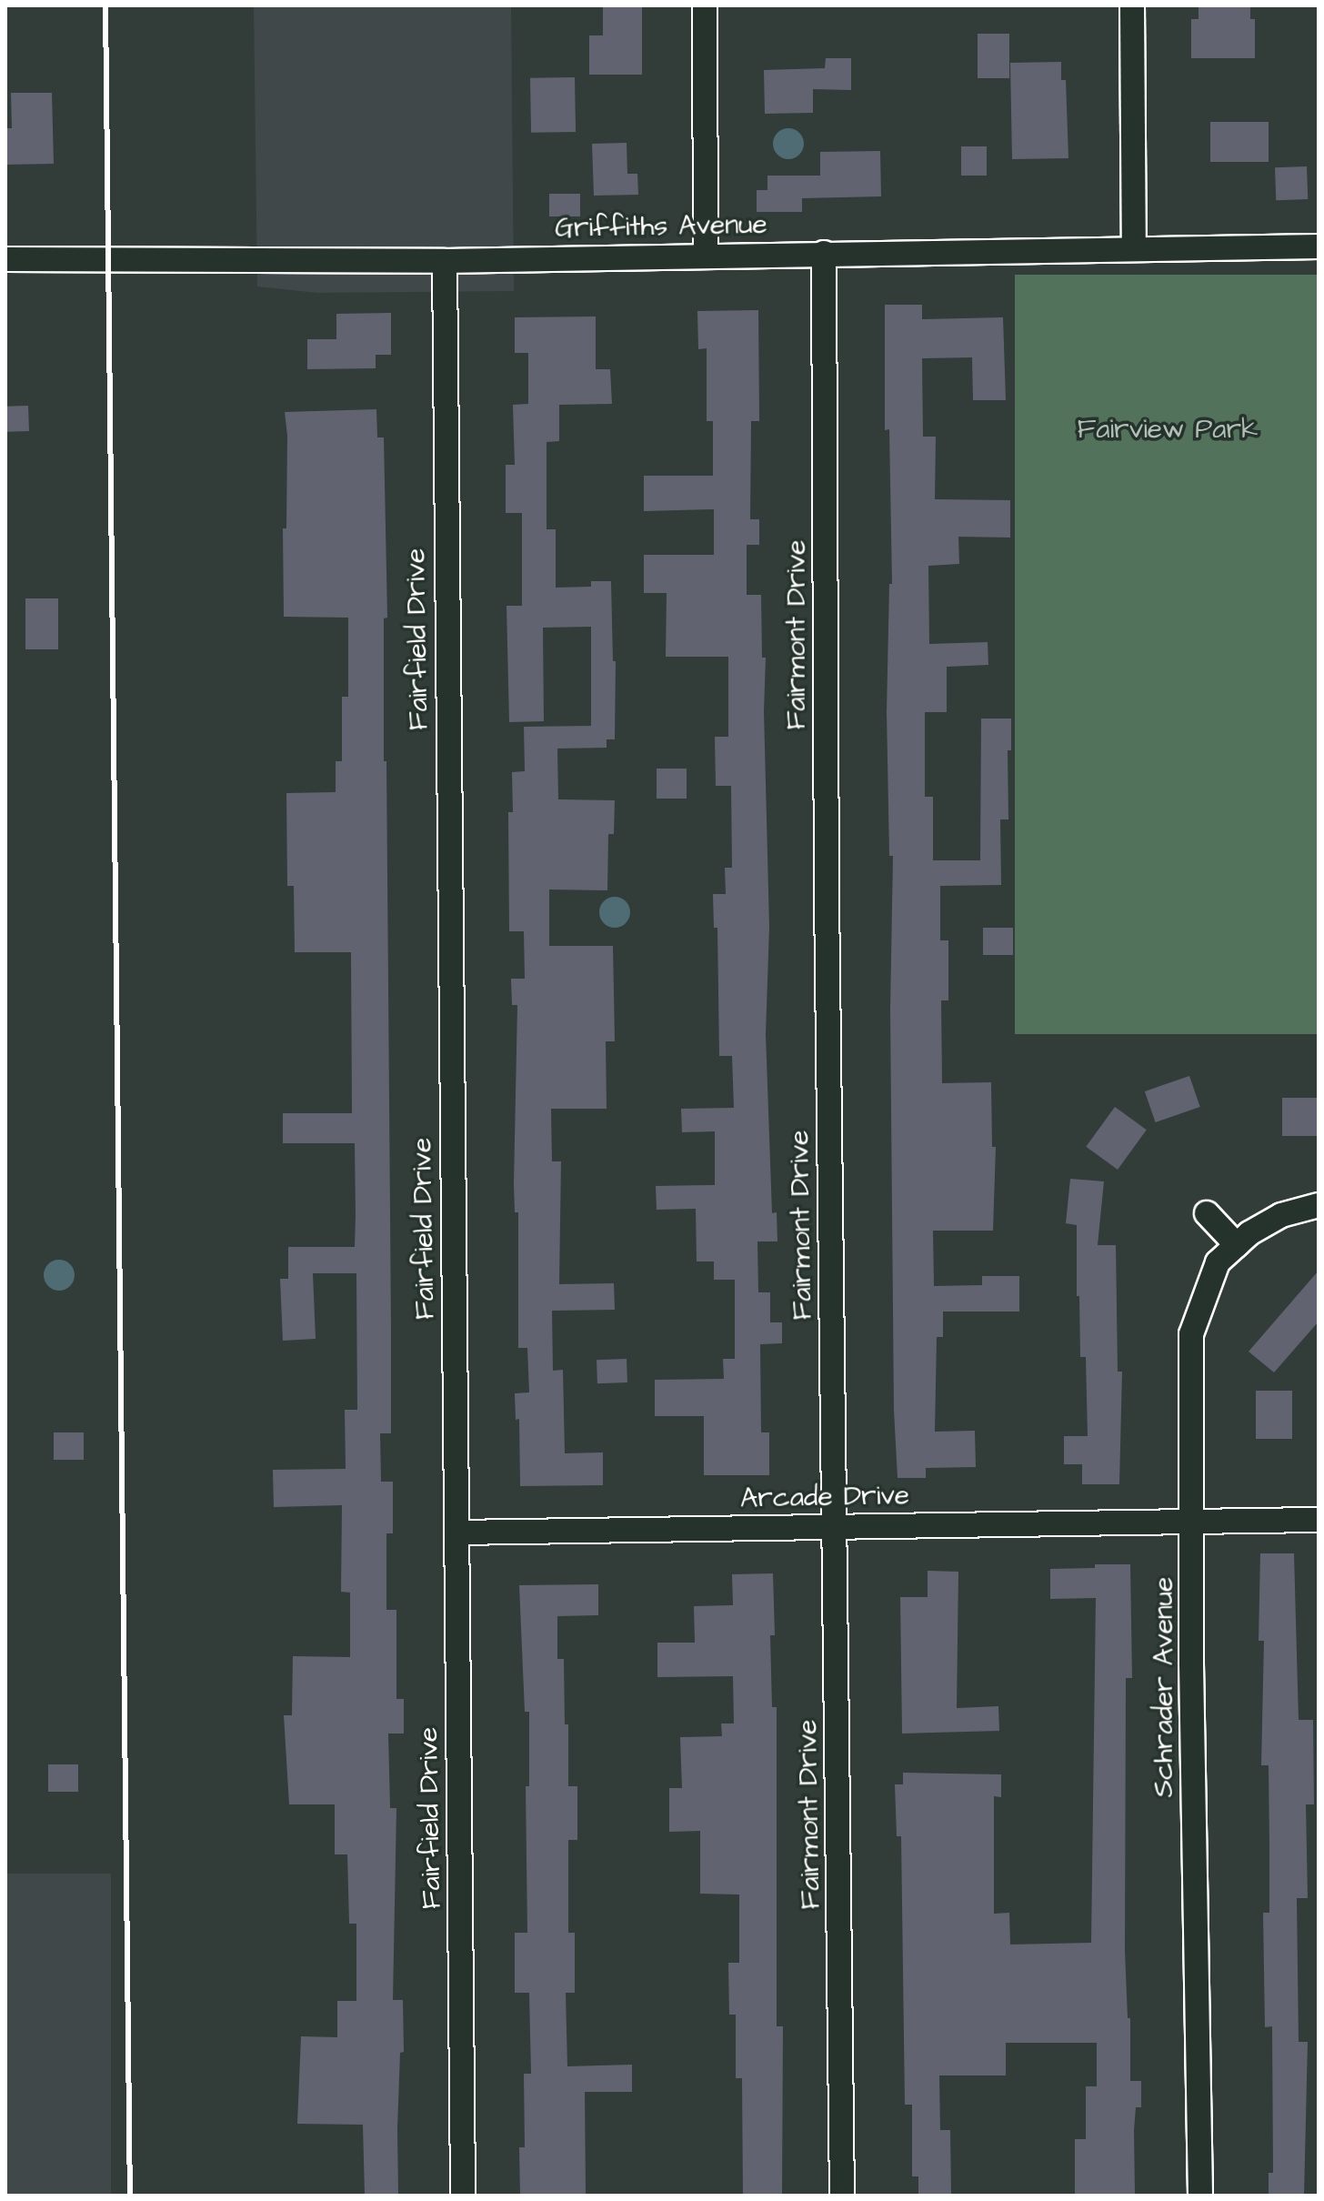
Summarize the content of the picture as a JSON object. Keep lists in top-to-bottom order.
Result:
{
  "streets": {
    "street": [
      "Griffiths Avenue",
      "Fairmont Drive",
      "Fairfield Drive",
      "Arcade Drive",
      "Schrader Avenue"
    ]
  },
  "crossings": [
    ["Griffiths Avenue", "Fairmont Drive"],
    ["Griffiths Avenue", "Fairfield Drive"],
    ["Fairmont Drive", "Arcade Drive"],
    ["Fairfield Drive", "Arcade Drive"],
    ["Arcade Drive", "Schrader Avenue"]
  ],
  "parks": ["Fairview Park"]
}
